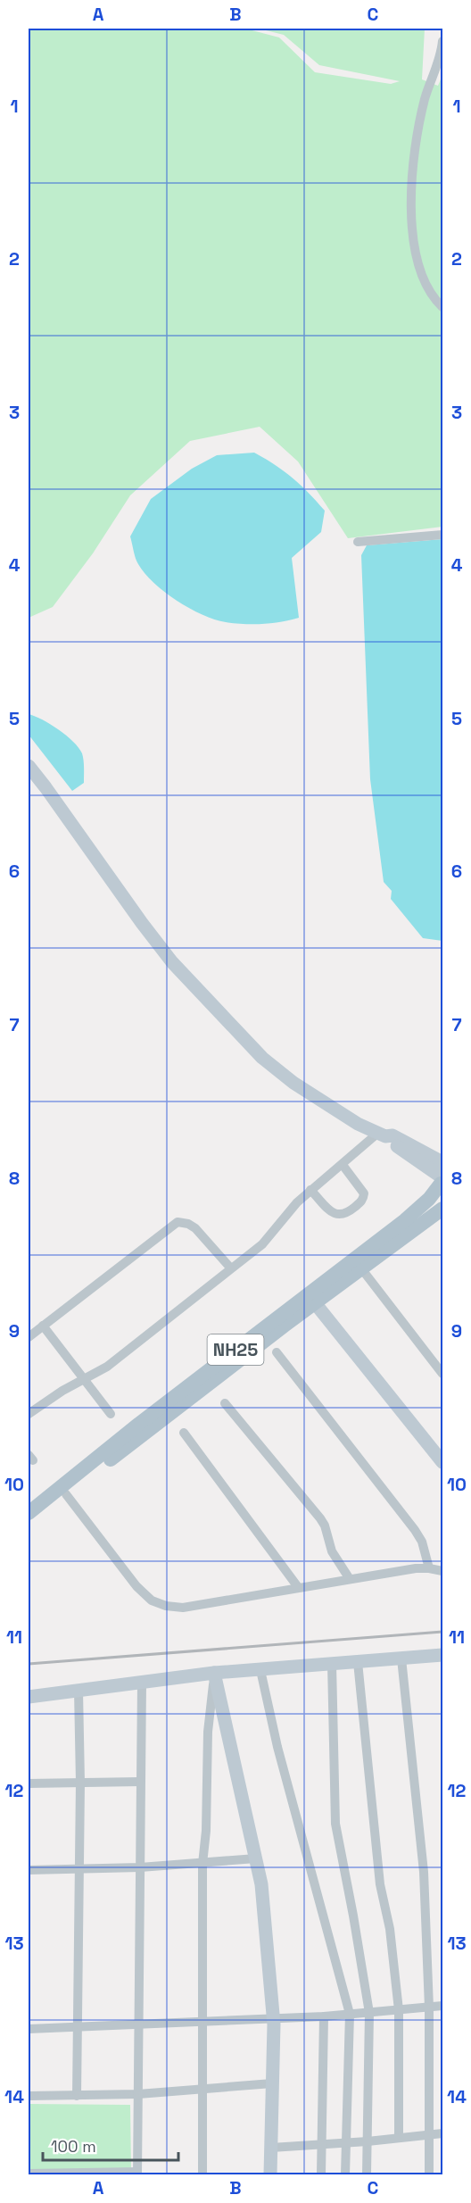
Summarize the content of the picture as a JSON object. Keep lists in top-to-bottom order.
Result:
{
  "streets": {
    "main road": ["NH25"]
  },
  "scale_bar": "100 m",
  "grid": {
    "columns": ["A", "B", "C"],
    "rows": [
      "1",
      "2",
      "3",
      "4",
      "5",
      "6",
      "7",
      "8",
      "9",
      "10",
      "11",
      "12",
      "13",
      "14"
    ]
  }
}
